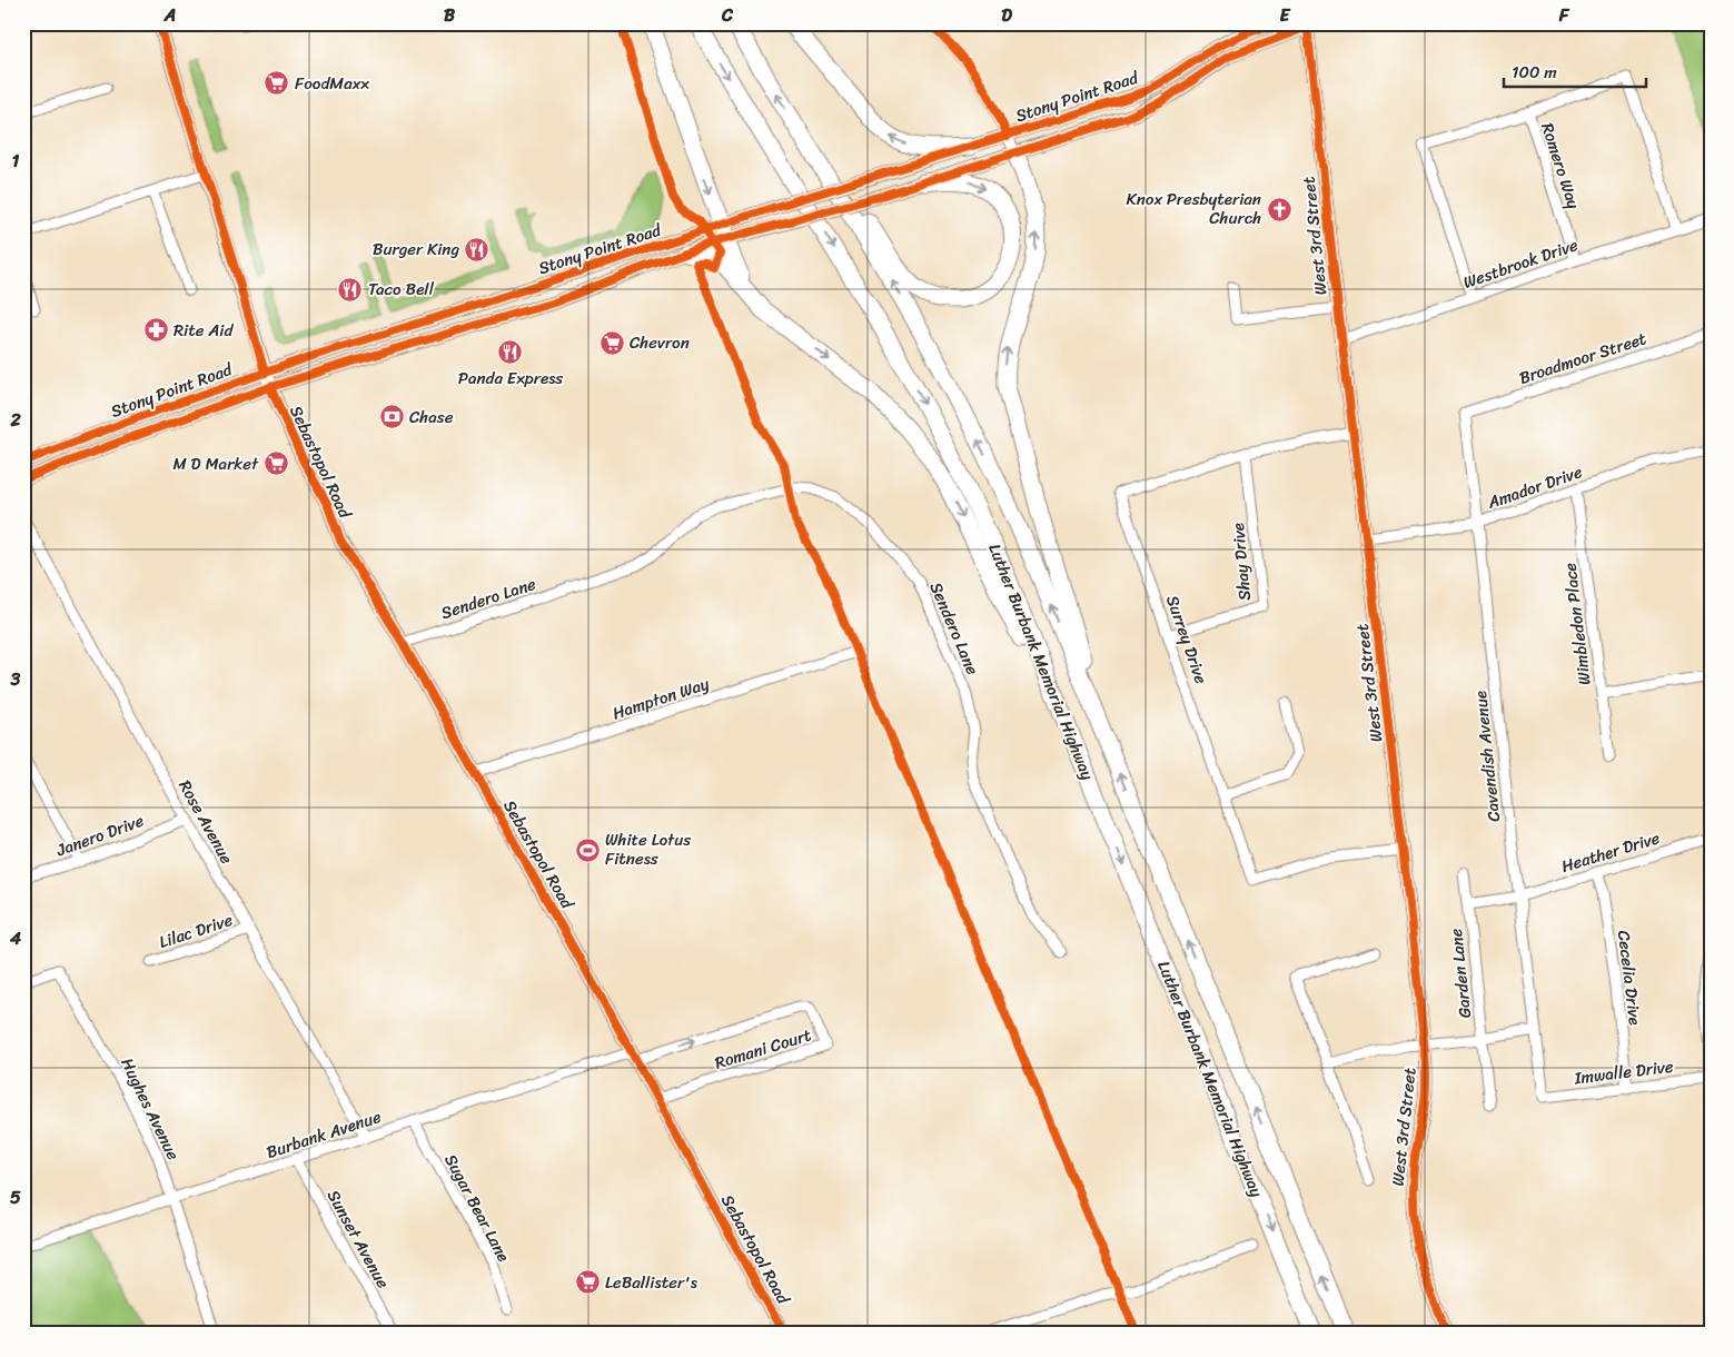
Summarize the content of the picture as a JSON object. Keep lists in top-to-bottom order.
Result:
{
  "streets": {
    "highway": ["Luther Burbank Memorial Highway"],
    "main road": ["Stony Point Road", "West 3rd Street", "Sebastopol Road"],
    "street": [
      "Romero Way",
      "Westbrook Drive",
      "Broadmoor Street",
      "Amador Drive",
      "Shay Drive",
      "Sendero Lane",
      "Wimbledon Place",
      "Surrey Drive",
      "Hampton Way",
      "Cavendish Avenue",
      "Rose Avenue",
      "Janero Drive",
      "Heather Drive",
      "Lilac Drive",
      "Garden Lane",
      "Cecelia Drive",
      "Romani Court",
      "Imwalle Drive",
      "Hughes Avenue",
      "Burbank Avenue",
      "Sugar Bear Lane",
      "Sunset Avenue"
    ]
  },
  "crossings": [
    ["Stony Point Road", "West 3rd Street"],
    ["Stony Point Road", "Sebastopol Road"],
    ["Romero Way", "Westbrook Drive"],
    ["West 3rd Street", "Westbrook Drive"],
    ["West 3rd Street", "Amador Drive"],
    ["West 3rd Street", "Surrey Drive"],
    ["Broadmoor Street", "Cavendish Avenue"],
    ["Sebastopol Road", "Sendero Lane"],
    ["Sebastopol Road", "Hampton Way"],
    ["Sebastopol Road", "Romani Court"],
    ["Sebastopol Road", "Burbank Avenue"],
    ["Amador Drive", "Wimbledon Place"],
    ["Amador Drive", "Cavendish Avenue"],
    ["Shay Drive", "Surrey Drive"],
    ["Cavendish Avenue", "Heather Drive"],
    ["Cavendish Avenue", "Garden Lane"],
    ["Cavendish Avenue", "Imwalle Drive"],
    ["Rose Avenue", "Janero Drive"],
    ["Rose Avenue", "Lilac Drive"],
    ["Rose Avenue", "Burbank Avenue"],
    ["Heather Drive", "Garden Lane"],
    ["Heather Drive", "Cecelia Drive"],
    ["Cecelia Drive", "Imwalle Drive"],
    ["Romani Court", "Burbank Avenue"],
    ["Hughes Avenue", "Burbank Avenue"],
    ["Burbank Avenue", "Sugar Bear Lane"],
    ["Burbank Avenue", "Sunset Avenue"]
  ],
  "places": {
    "supermarket": [
      "FoodMaxx",
      "Chevron",
      "M D Market",
      "LeBallister's"
    ],
    "church": ["Knox Presbyterian Church"],
    "restaurant": ["Burger King", "Taco Bell", "Panda Express"],
    "pharmacy": ["Rite Aid"],
    "bank": ["Chase"],
    "sports": ["White Lotus Fitness"]
  },
  "scale_bar": "100 m",
  "grid": {
    "columns": [
      "A",
      "B",
      "C",
      "D",
      "E",
      "F"
    ],
    "rows": [
      "1",
      "2",
      "3",
      "4",
      "5"
    ]
  }
}
